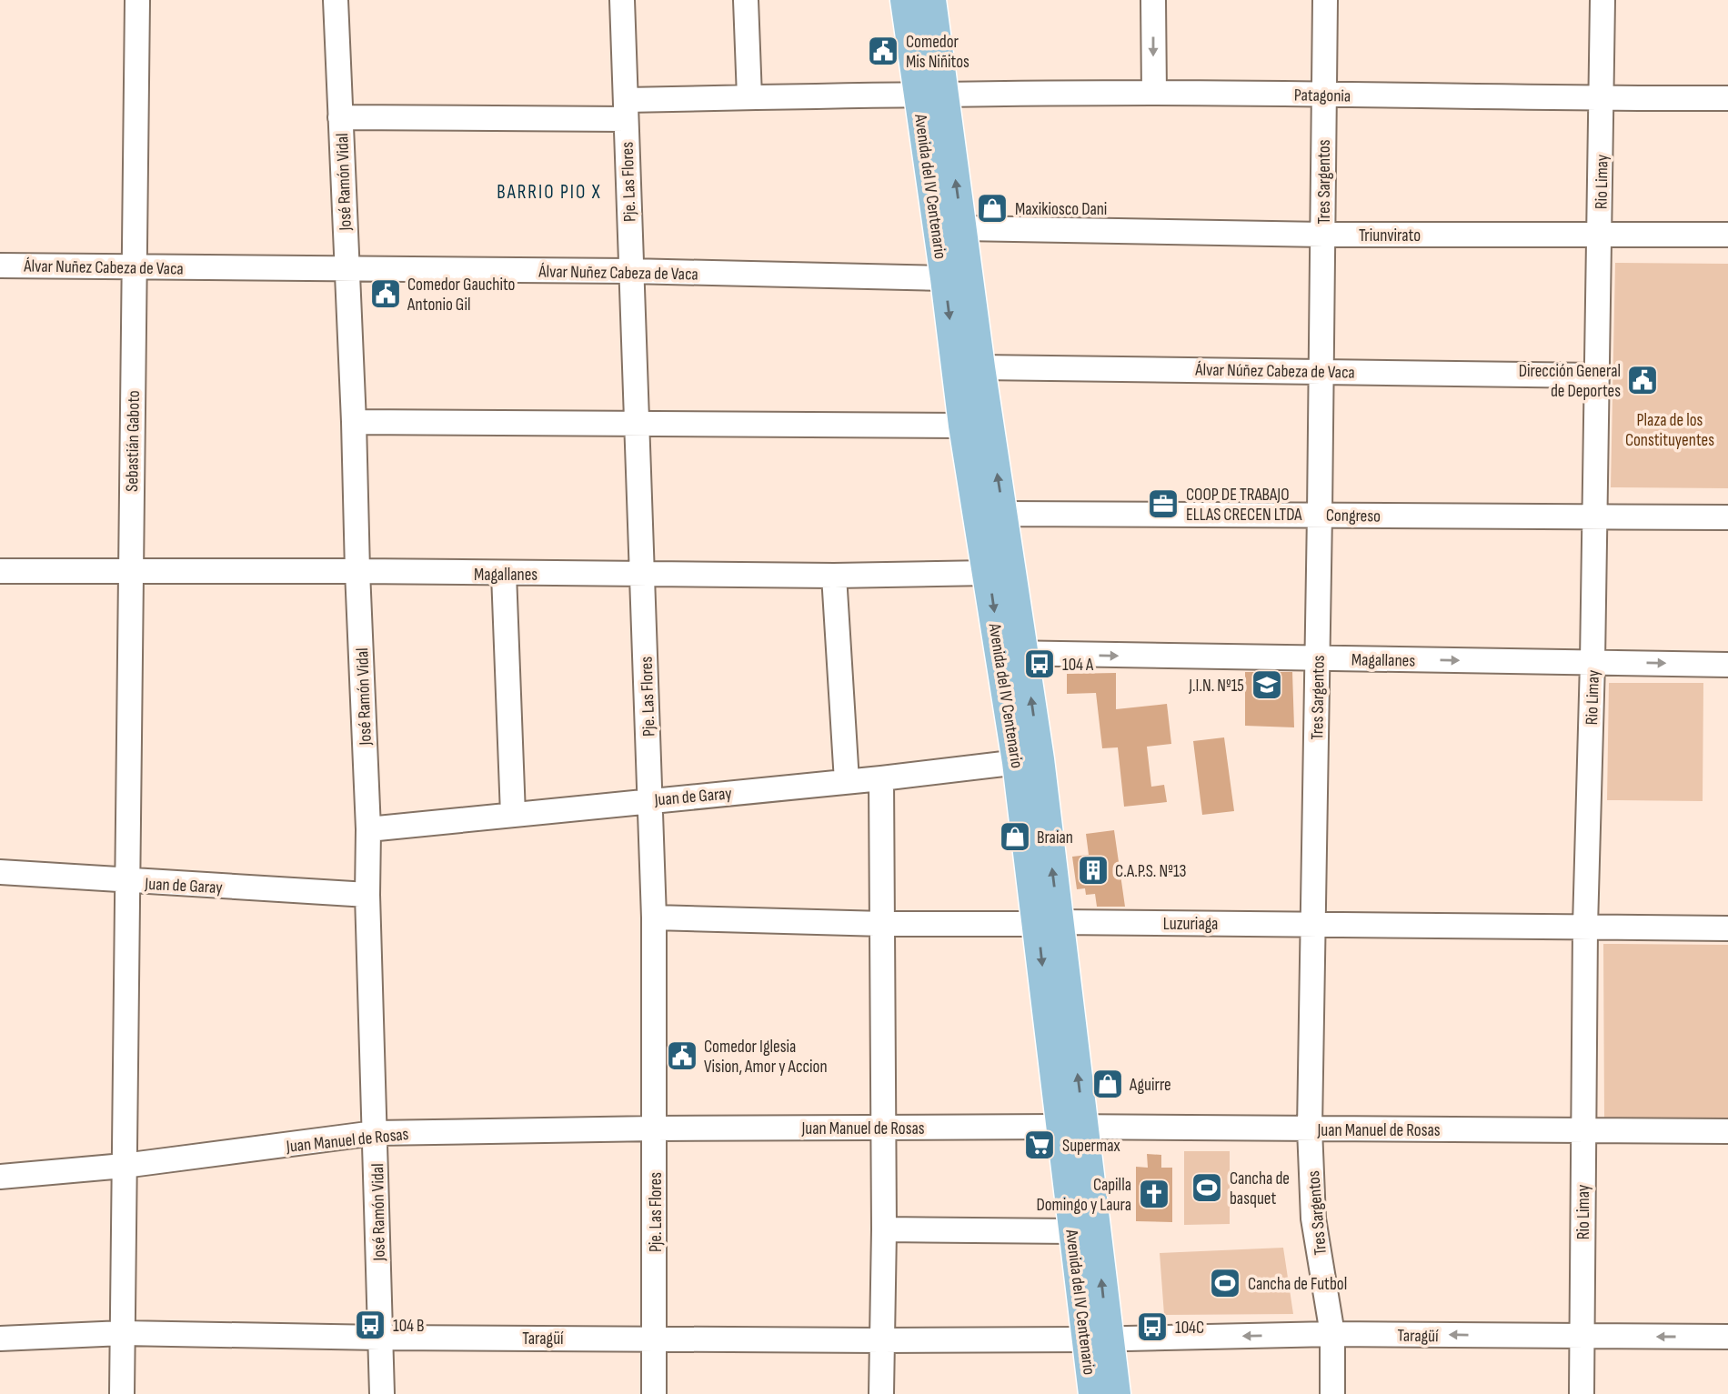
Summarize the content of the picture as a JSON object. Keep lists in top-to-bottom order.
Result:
{
  "streets": {
    "main road": ["Avenida del IV Centenario"],
    "street": [
      "Patagonia",
      "José Ramón Vidal",
      "Pje. Las Flores",
      "Tres Sargentos",
      "Rio Limay",
      "Triunvirato",
      "Álvar Nuñez Cabeza de Vaca",
      "Álvar Núñez Cabeza de Vaca",
      "Sebastián Gaboto",
      "Congreso",
      "Magallanes",
      "Juan de Garay",
      "Luzuriaga",
      "Juan Manuel de Rosas",
      "Taragüí"
    ]
  },
  "crossings": [
    ["Patagonia", "José Ramón Vidal"],
    ["Patagonia", "Pje. Las Flores"],
    ["Patagonia", "Tres Sargentos"],
    ["Patagonia", "Rio Limay"],
    ["Patagonia", "Avenida del IV Centenario"],
    ["José Ramón Vidal", "Álvar Nuñez Cabeza de Vaca"],
    ["José Ramón Vidal", "Magallanes"],
    ["José Ramón Vidal", "Juan de Garay"],
    ["José Ramón Vidal", "Juan Manuel de Rosas"],
    ["José Ramón Vidal", "Taragüí"],
    ["Pje. Las Flores", "Álvar Nuñez Cabeza de Vaca"],
    ["Pje. Las Flores", "Magallanes"],
    ["Pje. Las Flores", "Juan de Garay"],
    ["Pje. Las Flores", "Luzuriaga"],
    ["Pje. Las Flores", "Juan Manuel de Rosas"],
    ["Pje. Las Flores", "Taragüí"],
    ["Tres Sargentos", "Triunvirato"],
    ["Tres Sargentos", "Álvar Núñez Cabeza de Vaca"],
    ["Tres Sargentos", "Congreso"],
    ["Tres Sargentos", "Magallanes"],
    ["Tres Sargentos", "Luzuriaga"],
    ["Tres Sargentos", "Juan Manuel de Rosas"],
    ["Tres Sargentos", "Taragüí"],
    ["Rio Limay", "Triunvirato"],
    ["Rio Limay", "Álvar Núñez Cabeza de Vaca"],
    ["Rio Limay", "Congreso"],
    ["Rio Limay", "Magallanes"],
    ["Rio Limay", "Luzuriaga"],
    ["Rio Limay", "Juan Manuel de Rosas"],
    ["Rio Limay", "Taragüí"],
    ["Avenida del IV Centenario", "Triunvirato"],
    ["Avenida del IV Centenario", "Álvar Nuñez Cabeza de Vaca"],
    ["Avenida del IV Centenario", "Álvar Núñez Cabeza de Vaca"],
    ["Avenida del IV Centenario", "Congreso"],
    ["Avenida del IV Centenario", "Magallanes"],
    ["Avenida del IV Centenario", "Juan de Garay"],
    ["Avenida del IV Centenario", "Luzuriaga"],
    ["Avenida del IV Centenario", "Juan Manuel de Rosas"],
    ["Avenida del IV Centenario", "Taragüí"],
    ["Álvar Nuñez Cabeza de Vaca", "Sebastián Gaboto"],
    ["Sebastián Gaboto", "Magallanes"],
    ["Sebastián Gaboto", "Juan de Garay"],
    ["Sebastián Gaboto", "Juan Manuel de Rosas"],
    ["Sebastián Gaboto", "Taragüí"]
  ],
  "one_way": ["Magallanes", "Taragüí"],
  "districts": ["BARRIO PIO X"],
  "parks": ["Plaza de los Constituyentes"],
  "places": {
    "public building": [
      "Comedor Mis Niñitos",
      "Comedor Gauchito Antonio Gil",
      "Dirección General de Deportes",
      "Comedor Iglesia Vision, Amor y Accion"
    ],
    "shop": ["Maxikiosco Dani", "Braian", "Aguirre"],
    "office": ["COOP DE TRABAJO ELLAS CRECEN LTDA"],
    "bus stop": ["104 A", "104 B", "104C"],
    "school or university": ["J.I.N. Nº15"],
    "building": ["C.A.P.S. Nº13"],
    "supermarket": ["Supermax"],
    "sports": ["Cancha de basquet", "Cancha de Futbol"],
    "church": ["Capilla Domingo y Laura"]
  }
}
